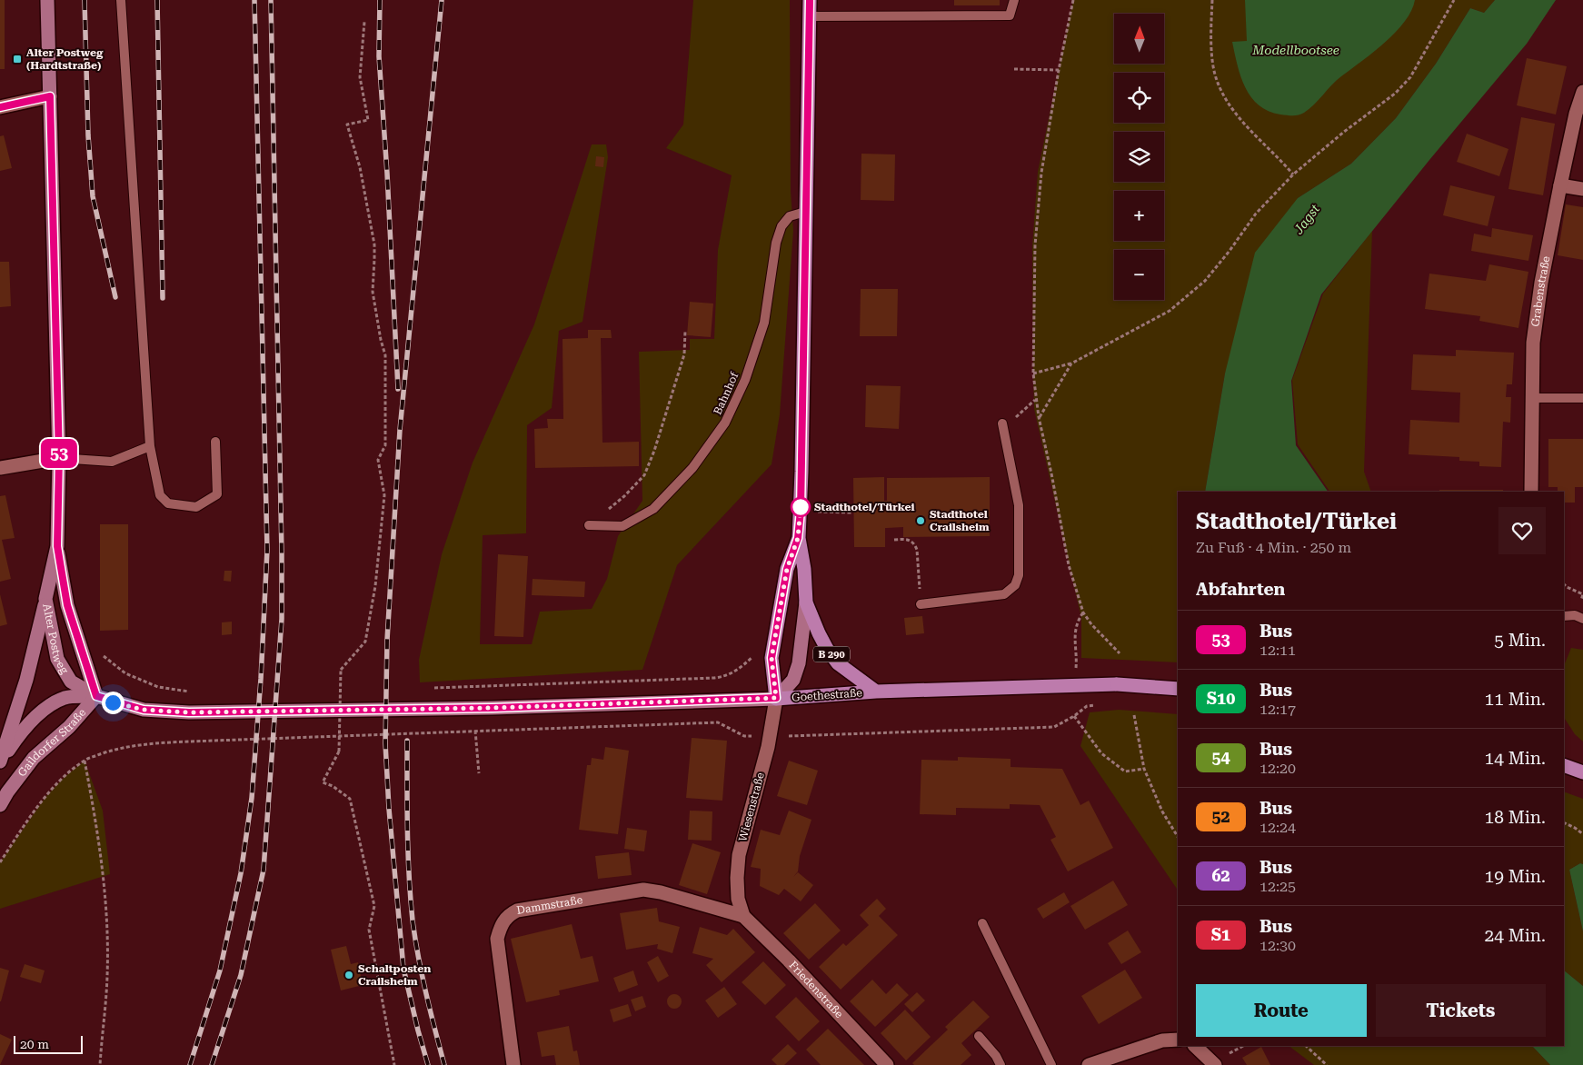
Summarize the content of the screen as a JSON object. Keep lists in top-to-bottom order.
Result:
{
  "streets": {
    "main road": [
      "Alter Postweg",
      "B 290",
      "Goethestraße",
      "Gaildorfer Straße"
    ],
    "street": [
      "Grabenstraße",
      "Wiesenstraße",
      "Dammstraße",
      "Friedenstraße"
    ],
    "lane": ["Bahnhof"]
  },
  "crossings": [
    ["Bahnhof", "B 290"],
    ["Alter Postweg", "Goethestraße"],
    ["Alter Postweg", "Gaildorfer Straße"],
    ["B 290", "Goethestraße"],
    ["B 290", "Wiesenstraße"],
    ["Goethestraße", "Gaildorfer Straße"],
    ["Goethestraße", "Wiesenstraße"],
    ["Wiesenstraße", "Dammstraße"],
    ["Wiesenstraße", "Friedenstraße"],
    ["Dammstraße", "Friedenstraße"]
  ],
  "water": ["Modellbootsee", "Jagst"],
  "places": {
    "transit": ["Alter Postweg (Hardtstraße)"],
    "other": ["Stadthotel/Türkei", "Stadthotel Crailsheim", "Schaltposten Crailsheim"]
  },
  "lines": ["bus line 53"],
  "scale_bar": "20 m",
  "north": "top",
  "page": {
    "on_map": "53",
    "map_buttons": ["+", "−"],
    "heading": [
      ["Stadthotel/Türkei", "Zu Fuß · 4 Min. · 250 m"],
      "Abfahrten"
    ],
    "list": [
      {
        "mark": "53",
        "name": "Bus",
        "note": "12:11",
        "value": "5 Min."
      },
      {
        "mark": "S10",
        "name": "Bus",
        "note": "12:17",
        "value": "11 Min."
      },
      {
        "mark": "54",
        "name": "Bus",
        "note": "12:20",
        "value": "14 Min."
      },
      {
        "mark": "52",
        "name": "Bus",
        "note": "12:24",
        "value": "18 Min."
      },
      {
        "mark": "62",
        "name": "Bus",
        "note": "12:25",
        "value": "19 Min."
      },
      {
        "mark": "S1",
        "name": "Bus",
        "note": "12:30",
        "value": "24 Min."
      }
    ],
    "buttons": ["Route", "Tickets"],
    "scale": "20 m"
  }
}
